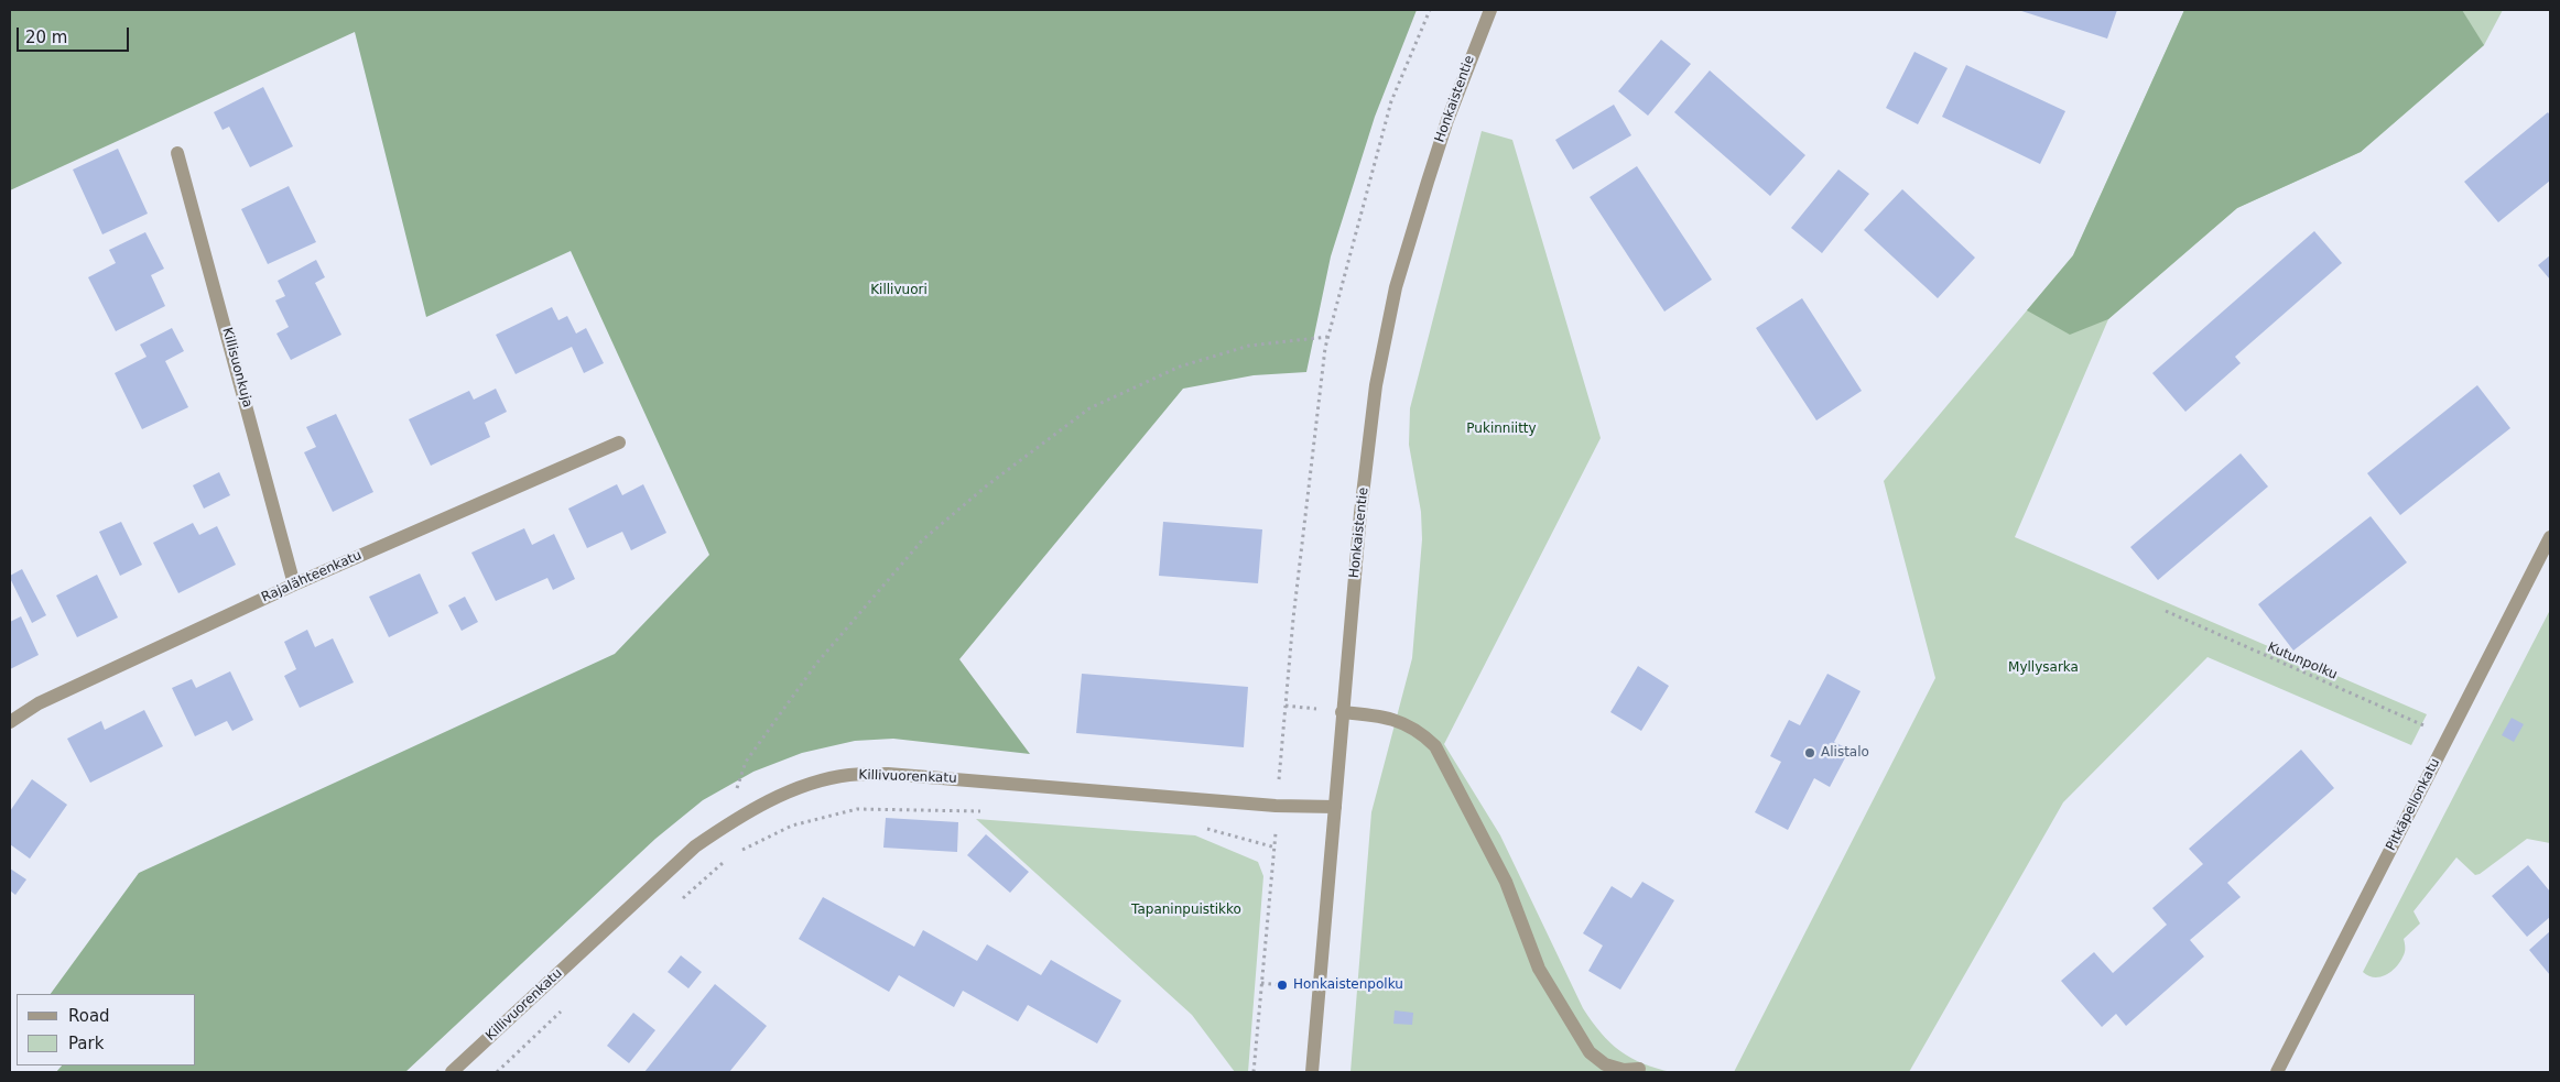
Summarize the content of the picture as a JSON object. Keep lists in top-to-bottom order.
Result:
{
  "streets": {
    "street": [
      "Honkaistentie",
      "Killisuonkuja",
      "Rajalähteenkatu",
      "Killivuorenkatu",
      "Pitkäpellonkatu"
    ],
    "path": ["Kutunpolku"]
  },
  "crossings": [
    ["Honkaistentie", "Killivuorenkatu"],
    ["Killisuonkuja", "Rajalähteenkatu"]
  ],
  "parks": [
    "Killivuori",
    "Pukinniitty",
    "Myllysarka",
    "Tapaninpuistikko"
  ],
  "places": ["Alistalo", "Honkaistenpolku"],
  "legend": ["Road", "Park"],
  "scale_bar": "20 m"
}
